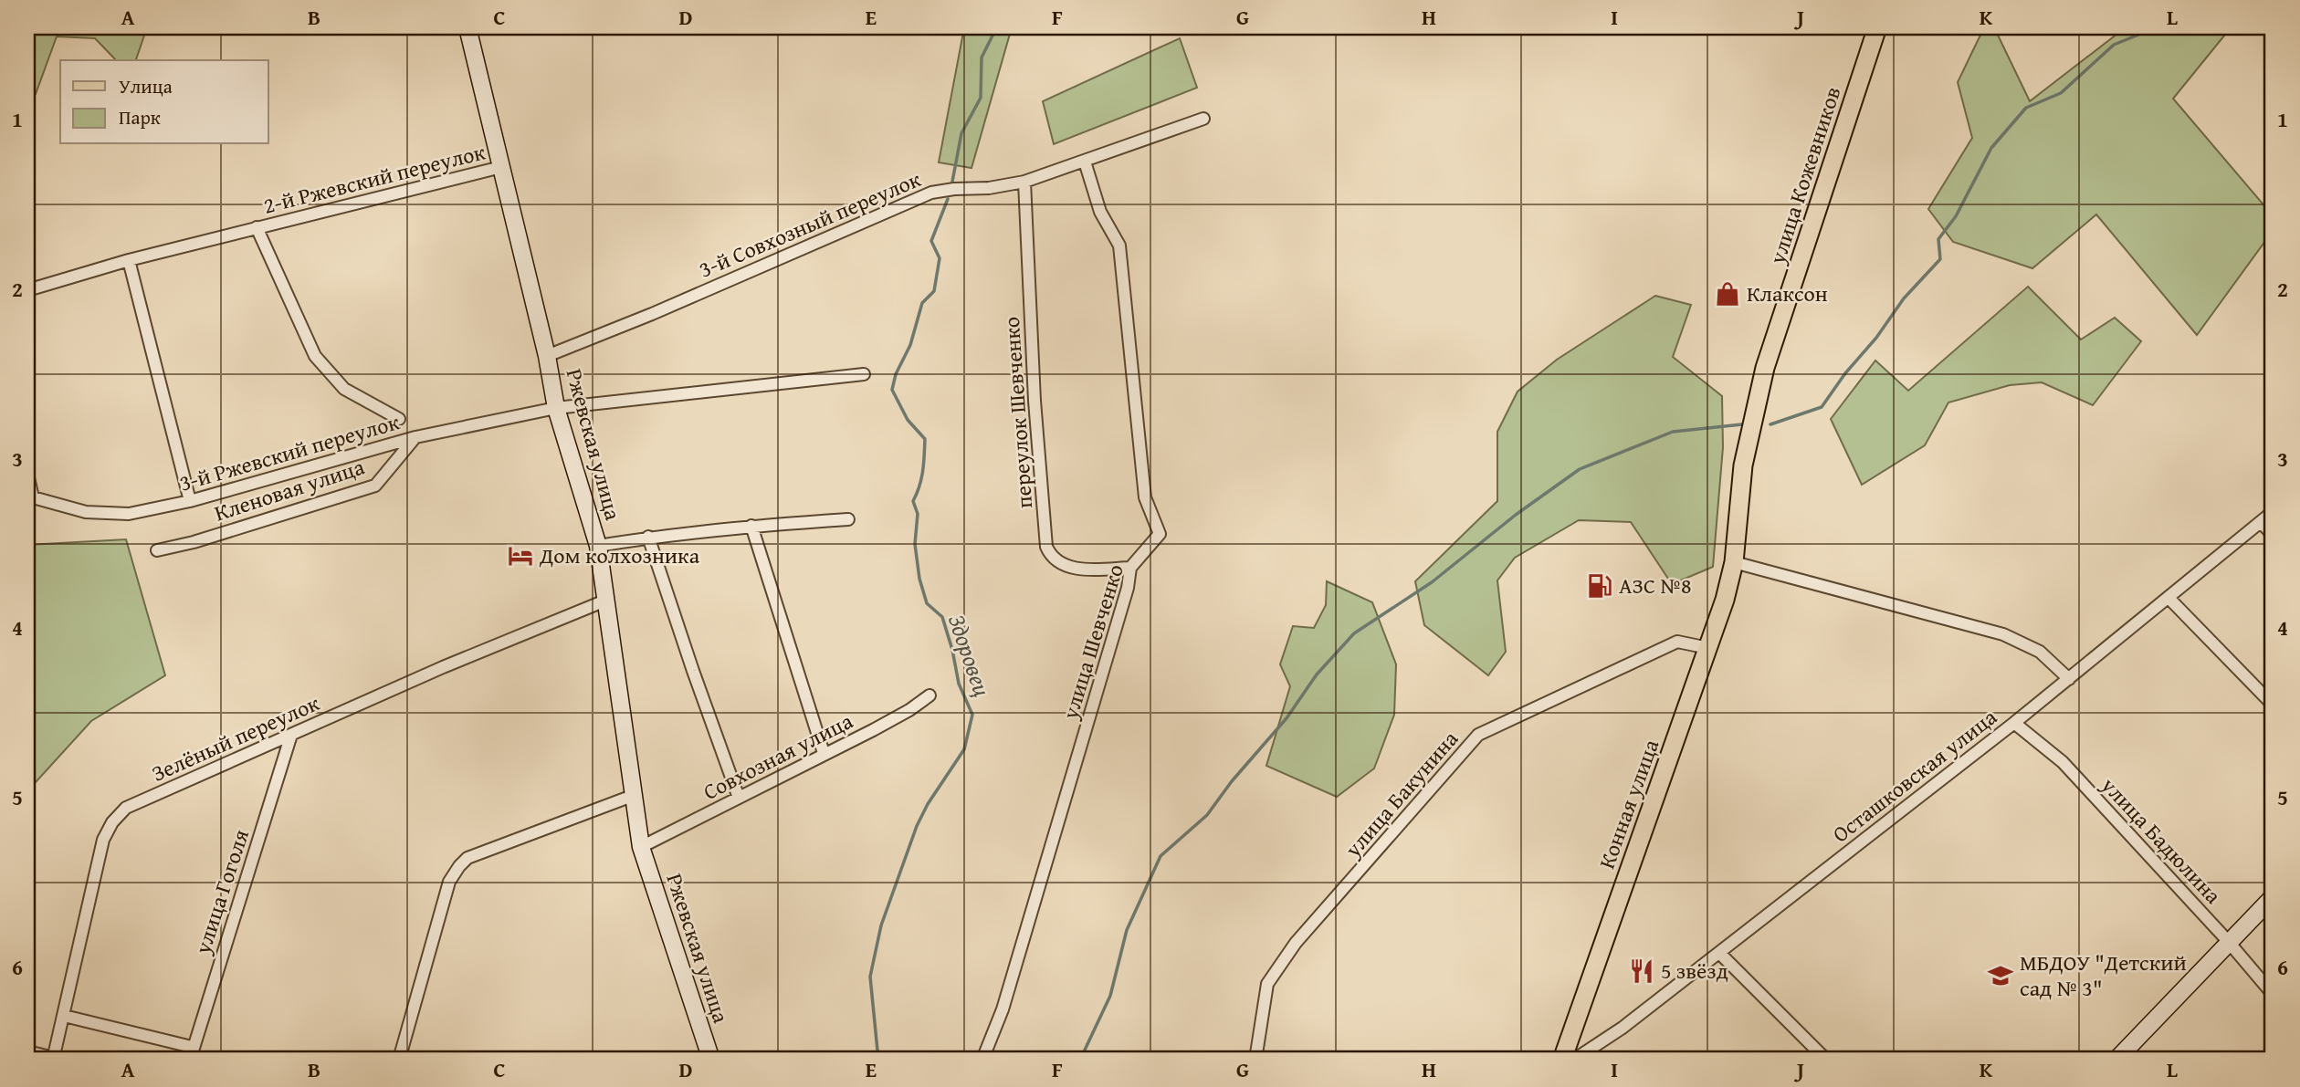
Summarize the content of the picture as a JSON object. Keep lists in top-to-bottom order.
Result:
{
  "streets": {
    "main road": ["улица Кожевников", "Ржевская улица", "Конная улица"],
    "street": [
      "2-й Ржевский переулок",
      "3-й Совхозный переулок",
      "переулок Шевченко",
      "3-й Ржевский переулок",
      "Кленовая улица",
      "улица Шевченко",
      "Зелёный переулок",
      "Совхозная улица",
      "Осташковская улица",
      "улица Бакунина",
      "улица Бадюлина",
      "улица Гоголя"
    ]
  },
  "crossings": [
    ["улица Кожевников", "Конная улица"],
    ["2-й Ржевский переулок", "Ржевская улица"],
    ["3-й Совхозный переулок", "переулок Шевченко"],
    ["3-й Совхозный переулок", "Ржевская улица"],
    ["3-й Совхозный переулок", "улица Шевченко"],
    ["переулок Шевченко", "улица Шевченко"],
    ["Ржевская улица", "3-й Ржевский переулок"],
    ["Ржевская улица", "Зелёный переулок"],
    ["Ржевская улица", "Совхозная улица"],
    ["3-й Ржевский переулок", "Кленовая улица"],
    ["Зелёный переулок", "улица Гоголя"],
    ["Осташковская улица", "улица Бадюлина"],
    ["улица Бакунина", "Конная улица"]
  ],
  "water": ["Здоровец"],
  "places": {
    "shop": ["Клаксон"],
    "hotel": ["Дом колхозника"],
    "fuel station": ["АЗС №8"],
    "restaurant": ["5 звёзд"],
    "school or university": ["МБДОУ \"Детский сад № 3\""]
  },
  "legend": ["Улица", "Парк"],
  "grid": {
    "columns": [
      "A",
      "B",
      "C",
      "D",
      "E",
      "F",
      "G",
      "H",
      "I",
      "J",
      "K",
      "L"
    ],
    "rows": [
      "1",
      "2",
      "3",
      "4",
      "5",
      "6"
    ]
  }
}
